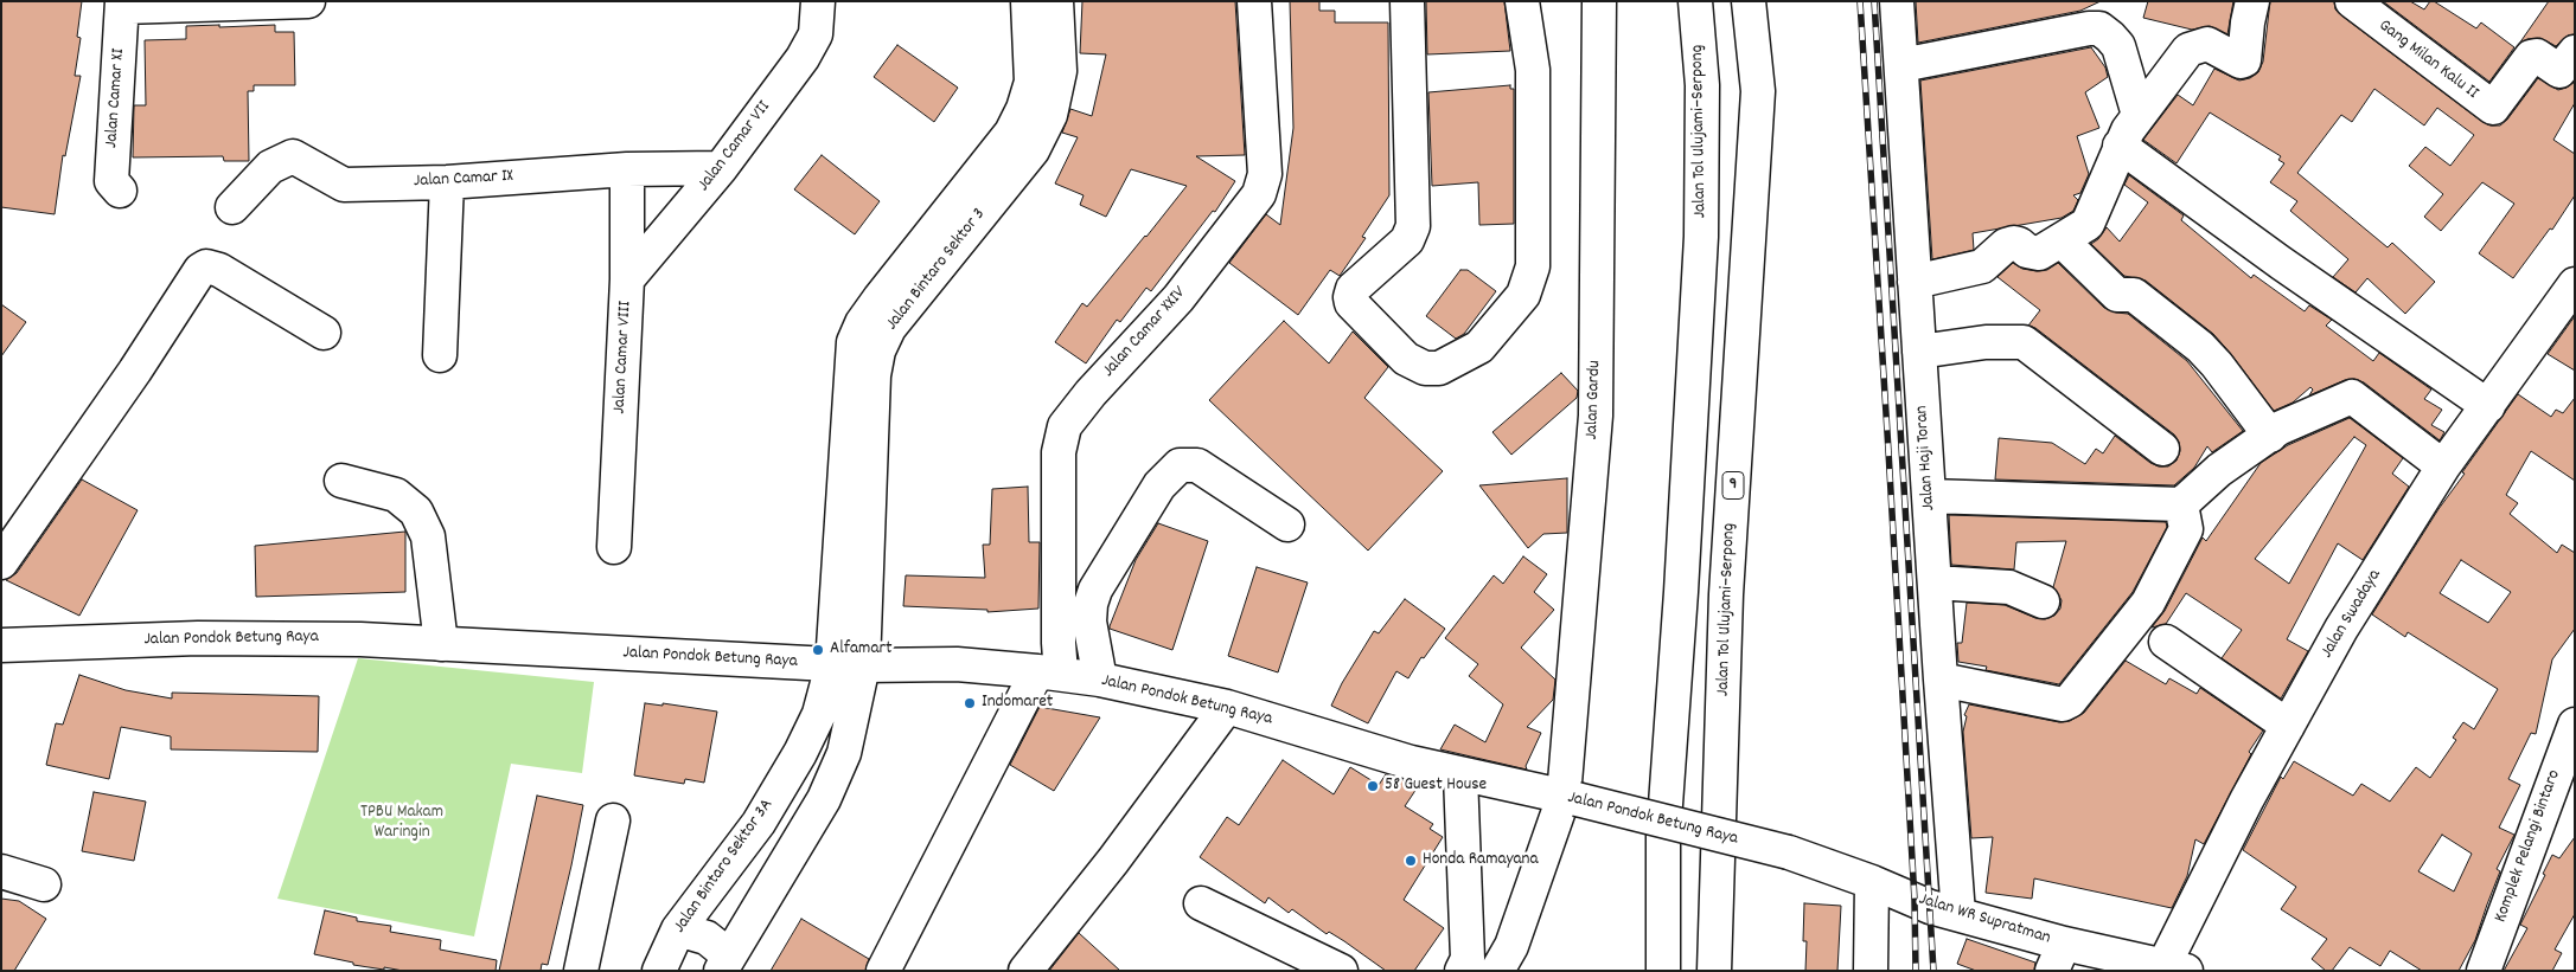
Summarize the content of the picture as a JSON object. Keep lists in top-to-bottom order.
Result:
{
  "streets": {
    "main road": [
      "Gang Milan Kalu II",
      "Jalan Camar XI",
      "Jalan Tol Ulujami–Serpong",
      "Jalan Camar VII",
      "Jalan Camar IX",
      "Jalan Bintaro Sektor 3",
      "Jalan Camar XXIV",
      "Jalan Camar VIII",
      "Jalan Gardu",
      "Jalan Haji Toran",
      "9",
      "Jalan Swadaya",
      "Jalan Pondok Betung Raya",
      "Komplek Pelangi Bintaro",
      "Jalan Bintaro Sektor 3A",
      "Jalan WR Supratman"
    ]
  },
  "crossings": [
    ["Jalan Camar VII", "Jalan Camar IX"],
    ["Jalan Camar VII", "Jalan Camar VIII"],
    ["Jalan Camar IX", "Jalan Camar VIII"],
    ["Jalan Bintaro Sektor 3", "Jalan Pondok Betung Raya"],
    ["Jalan Bintaro Sektor 3", "Jalan Bintaro Sektor 3A"],
    ["Jalan Camar XXIV", "Jalan Pondok Betung Raya"],
    ["Jalan Gardu", "Jalan Pondok Betung Raya"],
    ["Jalan Haji Toran", "Jalan WR Supratman"],
    ["Jalan Swadaya", "Jalan WR Supratman"],
    ["Jalan Pondok Betung Raya", "Jalan Bintaro Sektor 3A"],
    ["Jalan Pondok Betung Raya", "Jalan WR Supratman"]
  ],
  "parks": ["TPBU Makam Waringin"],
  "places": [
    "Alfamart",
    "Indomaret",
    "58 Guest House",
    "Honda Ramayana"
  ]
}
